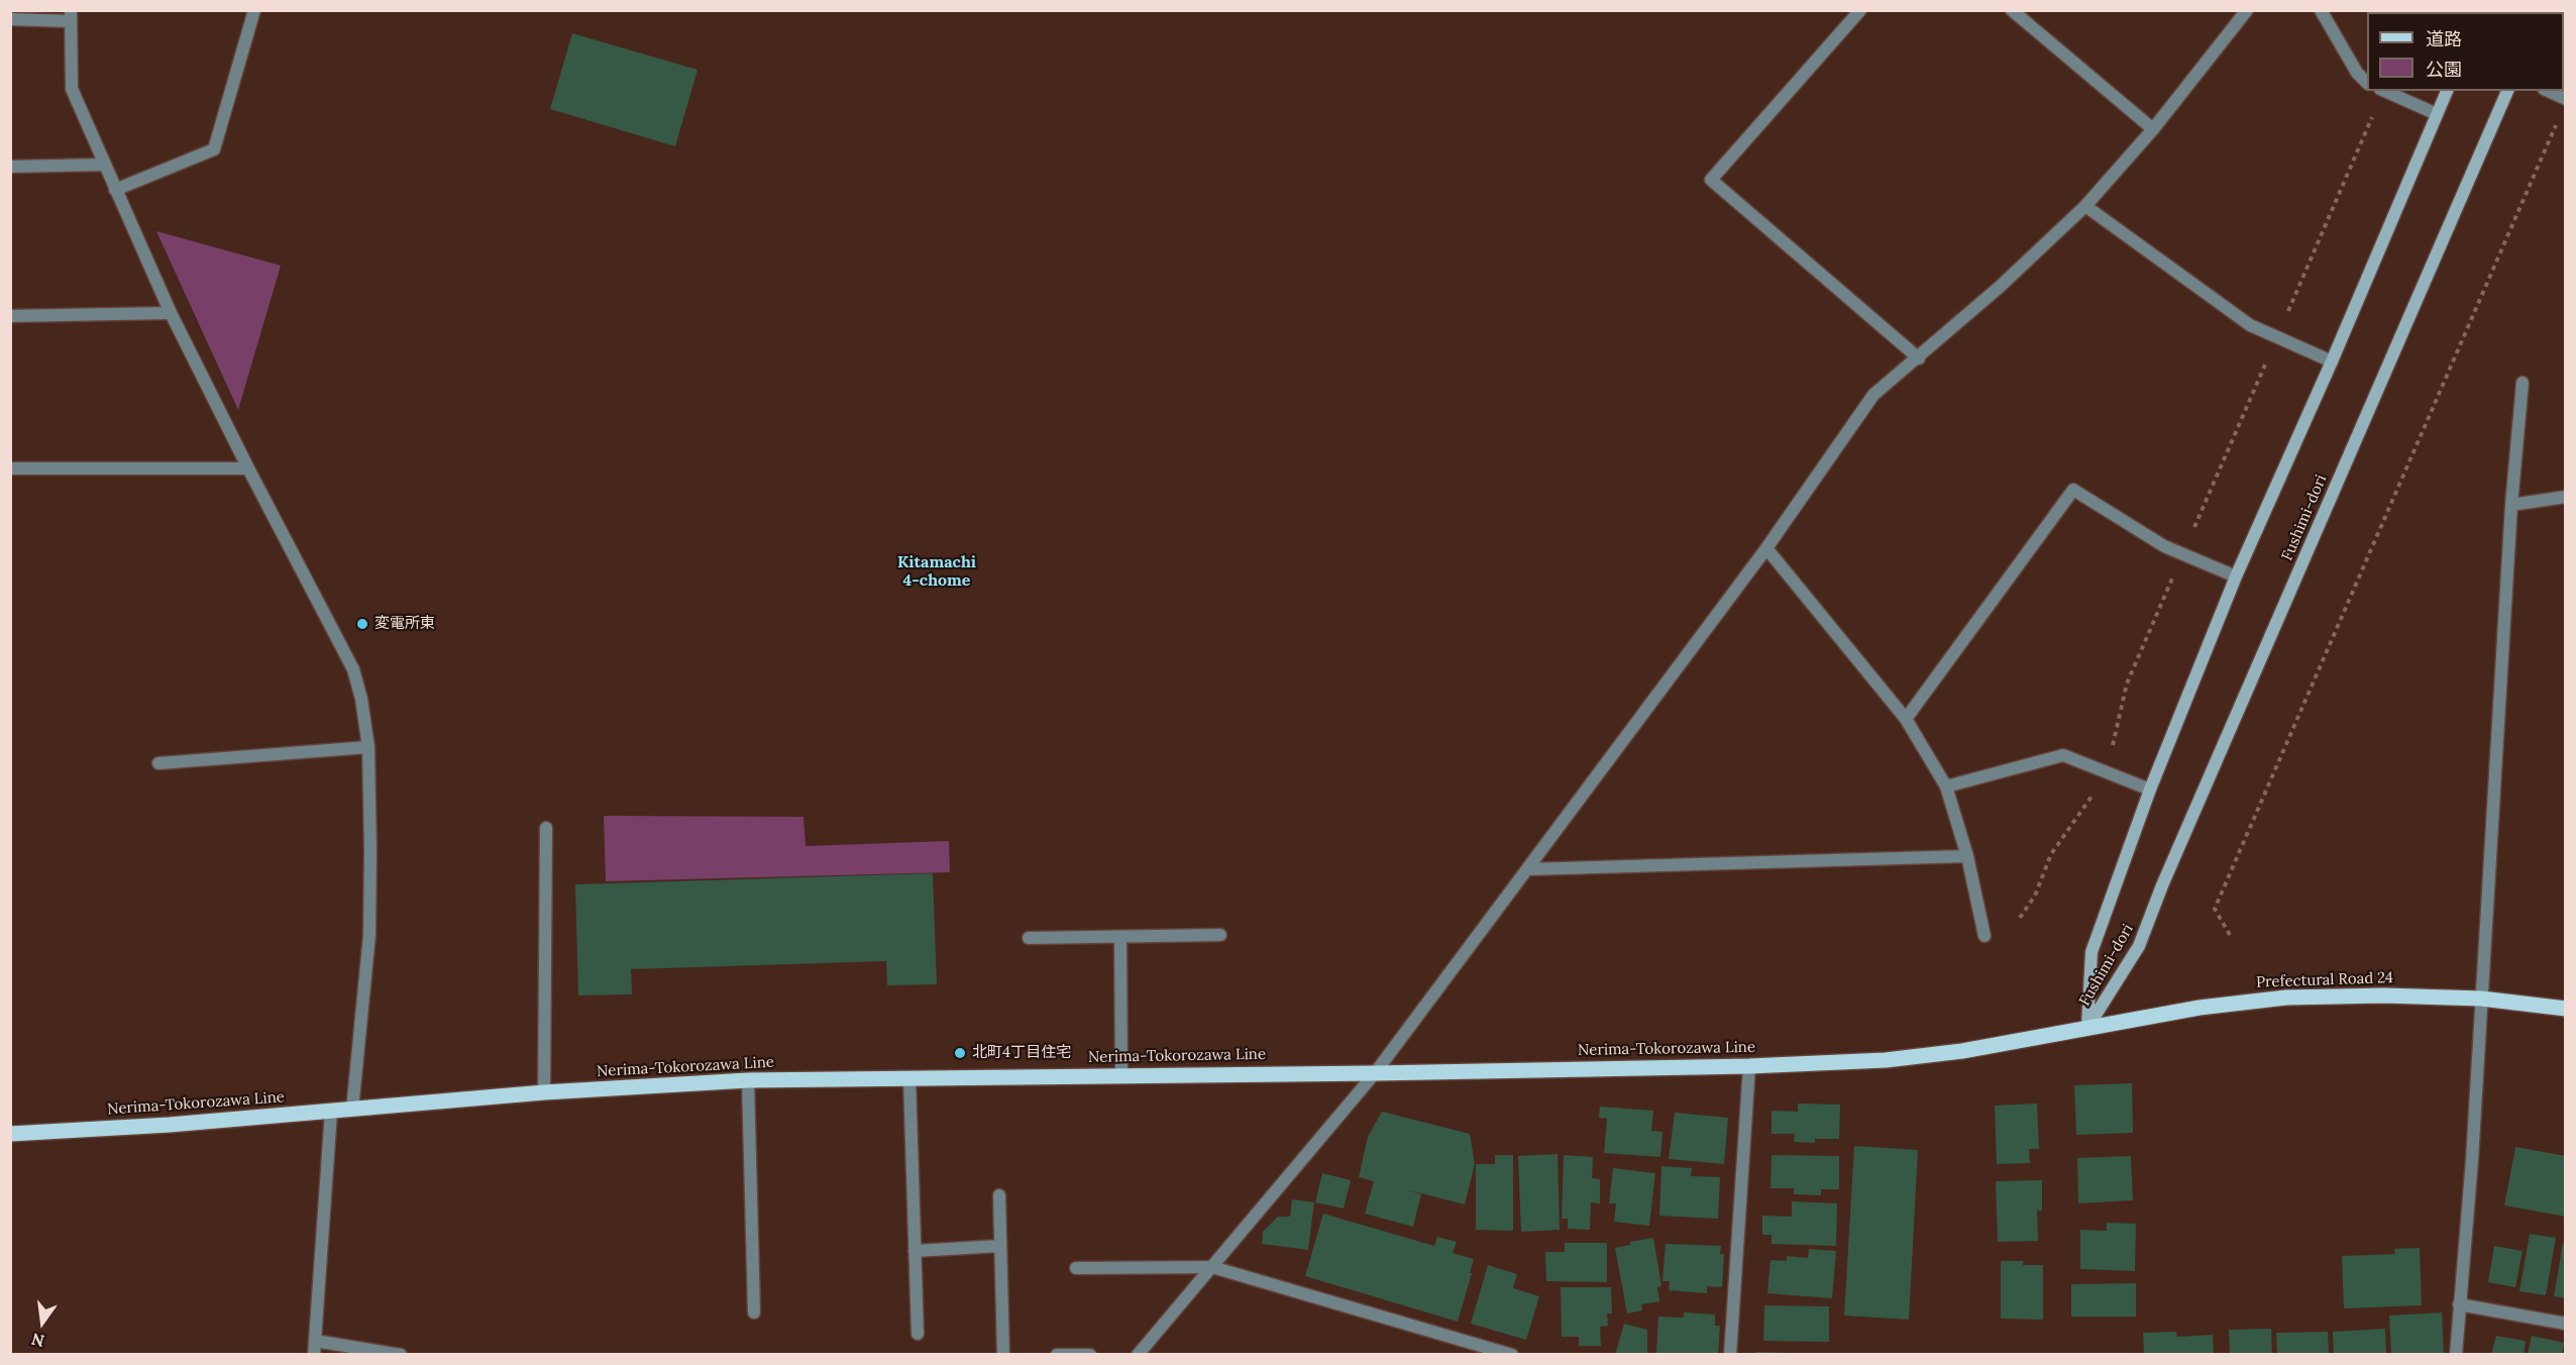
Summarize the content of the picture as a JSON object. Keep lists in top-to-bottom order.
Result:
{
  "streets": {
    "main road": ["Fushimi-dori", "Prefectural Road 24", "Nerima-Tokorozawa Line"]
  },
  "crossings": [
    ["Fushimi-dori", "Prefectural Road 24"],
    ["Fushimi-dori", "Nerima-Tokorozawa Line"],
    ["Prefectural Road 24", "Nerima-Tokorozawa Line"]
  ],
  "districts": ["Kitamachi 4-chome"],
  "places": ["変電所東", "北町4丁目住宅"],
  "legend": ["道路", "公園"],
  "north": "bottom"
}
